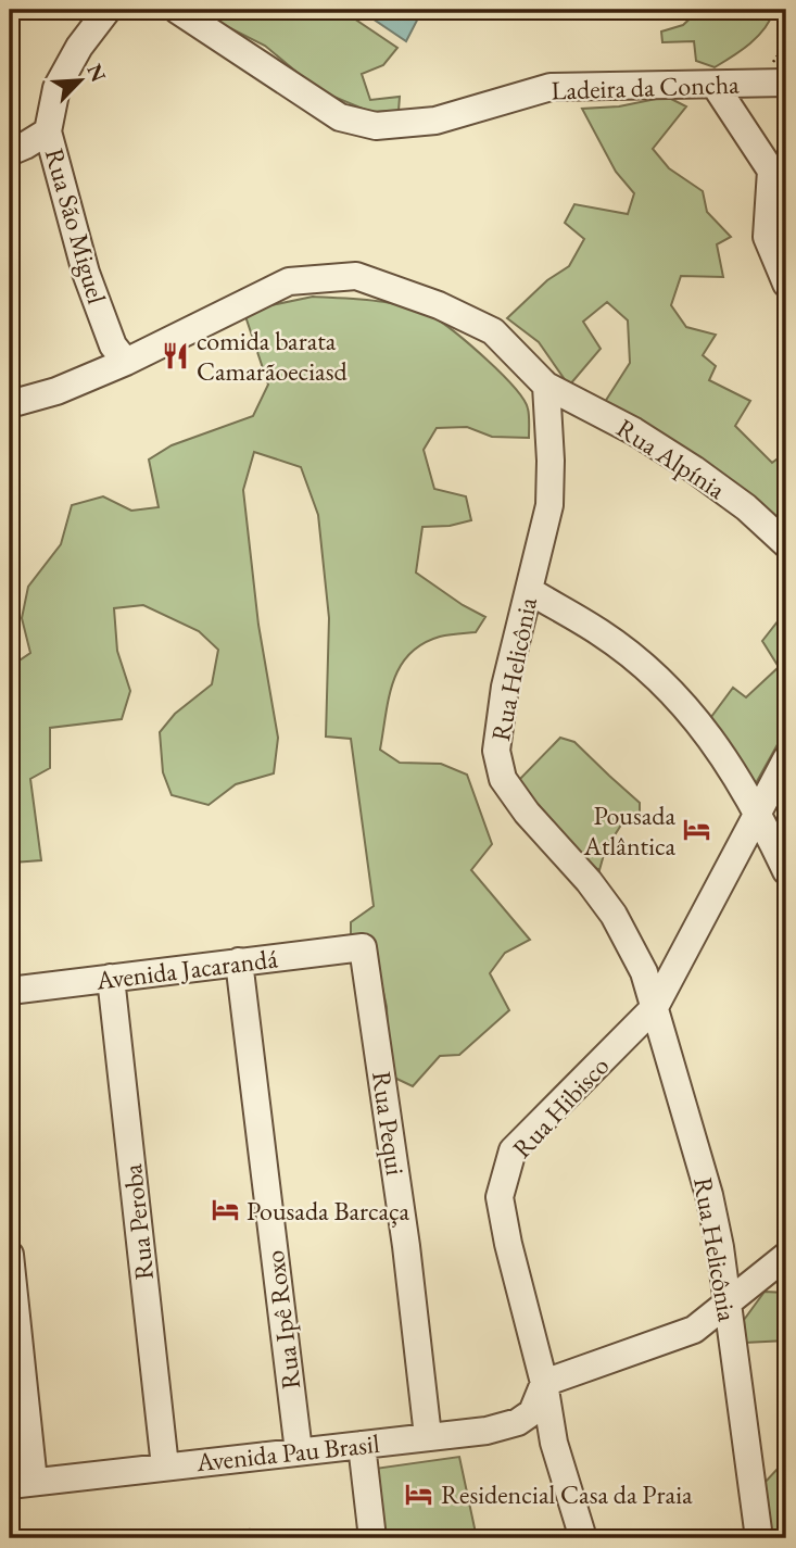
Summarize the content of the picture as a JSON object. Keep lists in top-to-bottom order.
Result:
{
  "streets": {
    "street": [
      "Ladeira da Concha",
      "Rua São Miguel",
      "Rua Alpínia",
      "Rua Helicônia",
      "Avenida Jacarandá",
      "Rua Hibisco",
      "Rua Pequi",
      "Rua Peroba",
      "Rua Ipê Roxo",
      "Avenida Pau Brasil"
    ]
  },
  "crossings": [
    ["Rua Alpínia", "Rua Helicônia"],
    ["Rua Helicônia", "Rua Hibisco"],
    ["Avenida Jacarandá", "Rua Pequi"],
    ["Avenida Jacarandá", "Rua Peroba"],
    ["Avenida Jacarandá", "Rua Ipê Roxo"],
    ["Rua Hibisco", "Avenida Pau Brasil"],
    ["Rua Pequi", "Avenida Pau Brasil"],
    ["Rua Peroba", "Avenida Pau Brasil"],
    ["Rua Ipê Roxo", "Avenida Pau Brasil"]
  ],
  "places": {
    "restaurant": ["comida barata Camarãoeciasd"],
    "hotel": ["Pousada Atlântica", "Pousada Barcaça", "Residencial Casa da Praia"]
  },
  "north": "top right"
}
